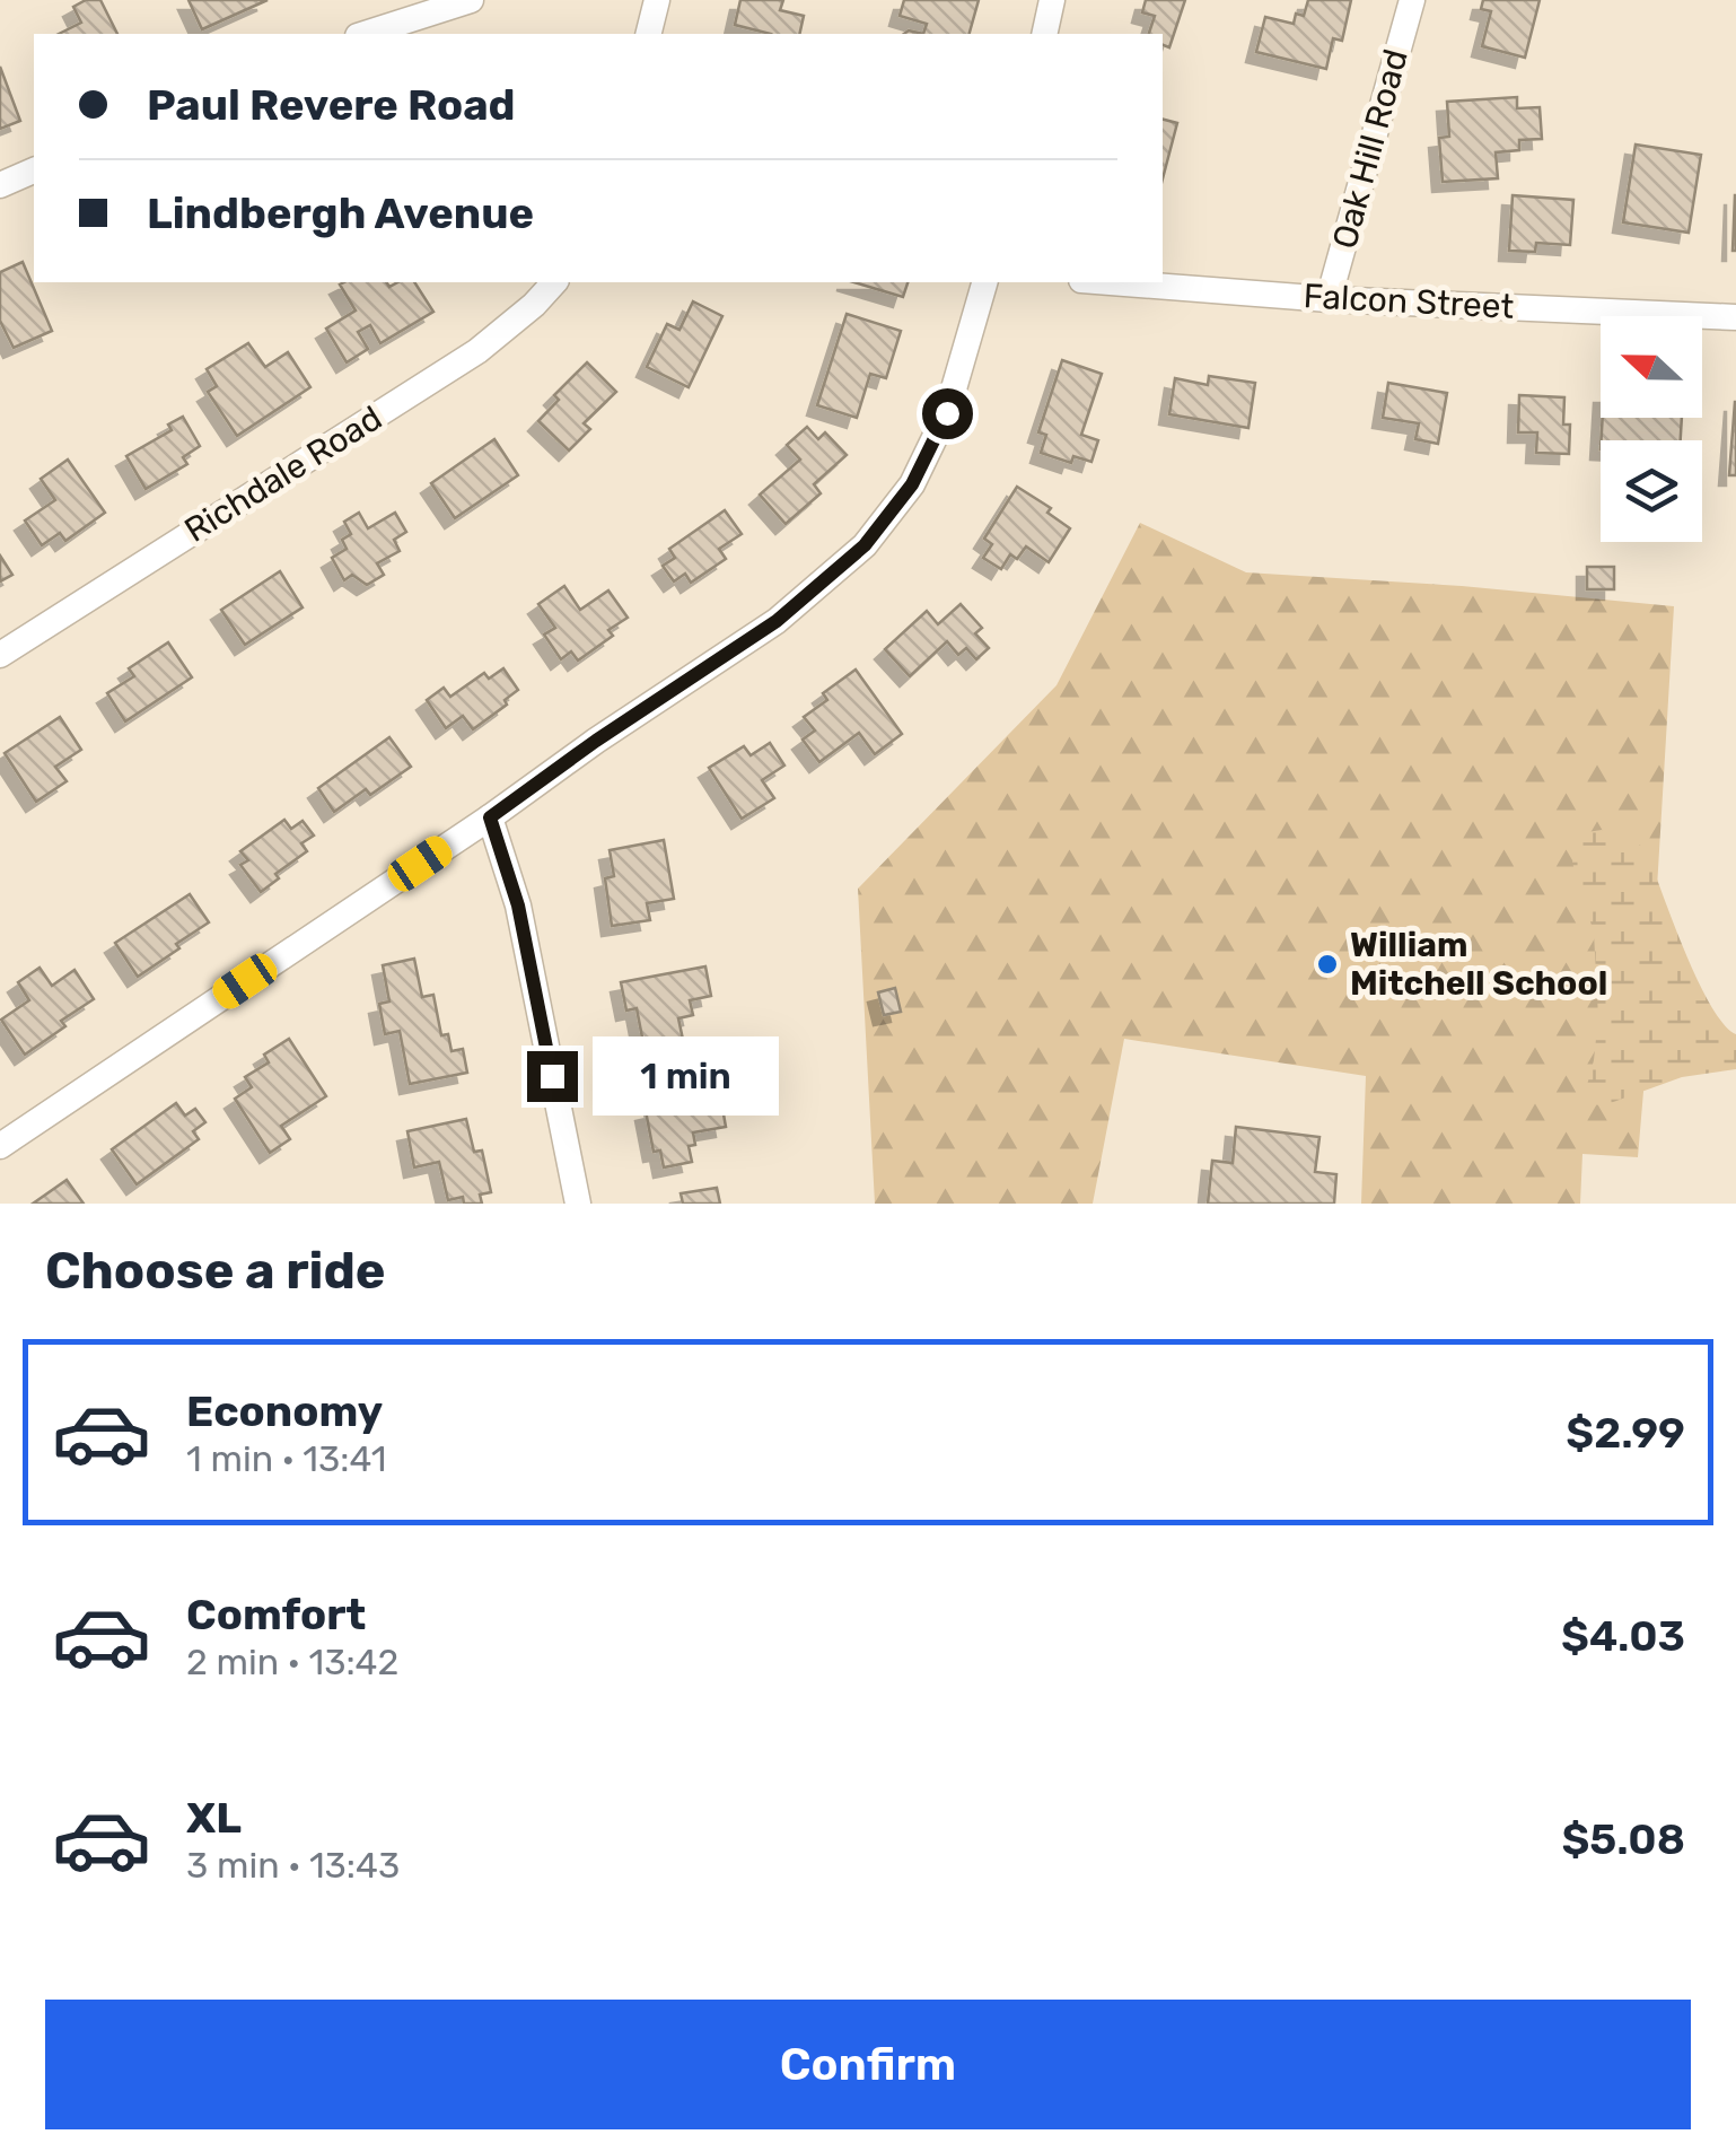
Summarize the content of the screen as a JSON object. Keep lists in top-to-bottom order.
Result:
{
  "streets": {
    "street": ["Oak Hill Road", "Falcon Street", "Richdale Road"]
  },
  "crossings": [
    ["Oak Hill Road", "Falcon Street"]
  ],
  "places": ["William Mitchell School"],
  "north": "left",
  "page": {
    "banner": ["Paul Revere Road", "Lindbergh Avenue"],
    "bubble": "1 min",
    "heading": "Choose a ride",
    "list": [
      {
        "name": "Economy",
        "note": "1 min · 13:41",
        "value": "$2.99"
      },
      {
        "name": "Comfort",
        "note": "2 min · 13:42",
        "value": "$4.03"
      },
      {
        "name": "XL",
        "note": "3 min · 13:43",
        "value": "$5.08"
      }
    ],
    "buttons": "Confirm"
  }
}
